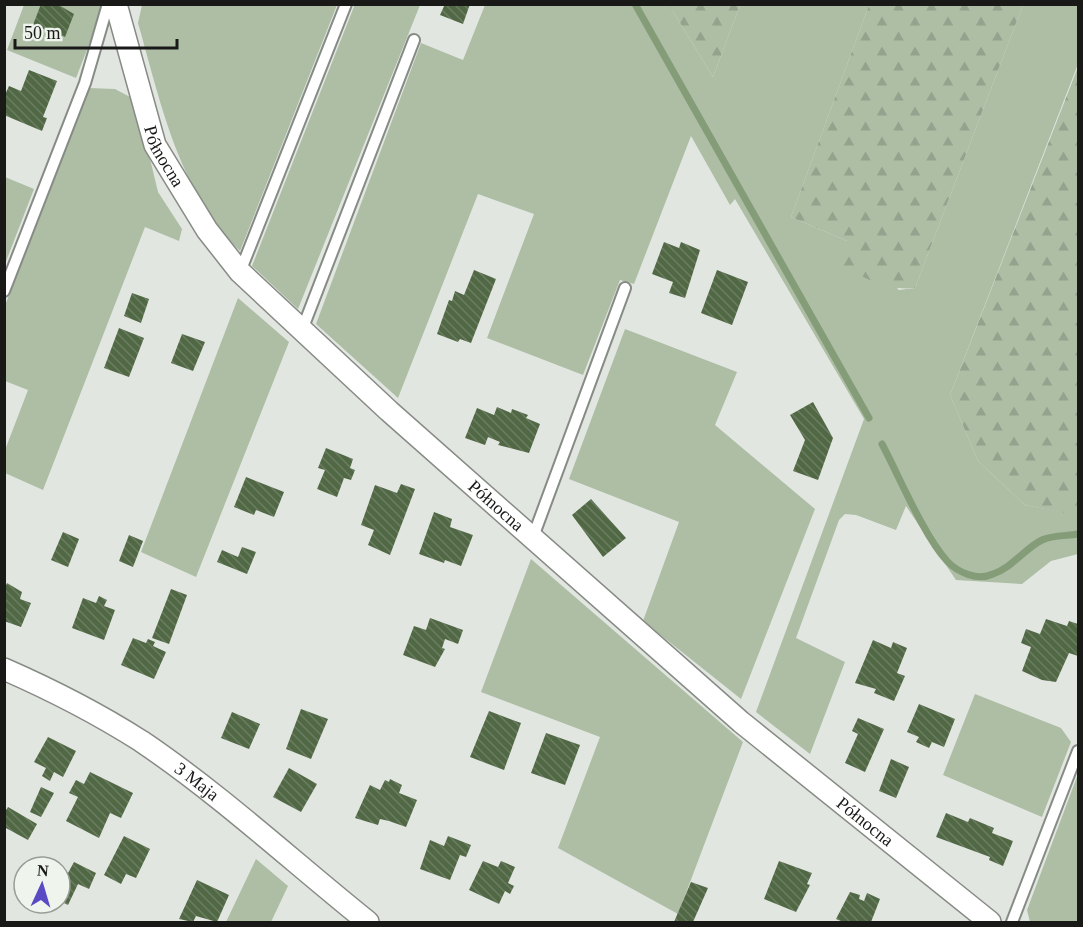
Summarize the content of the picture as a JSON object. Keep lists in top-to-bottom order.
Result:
{
  "streets": {
    "street": ["Północna", "3 Maja"]
  },
  "scale_bar": "50 m",
  "north": "top"
}
